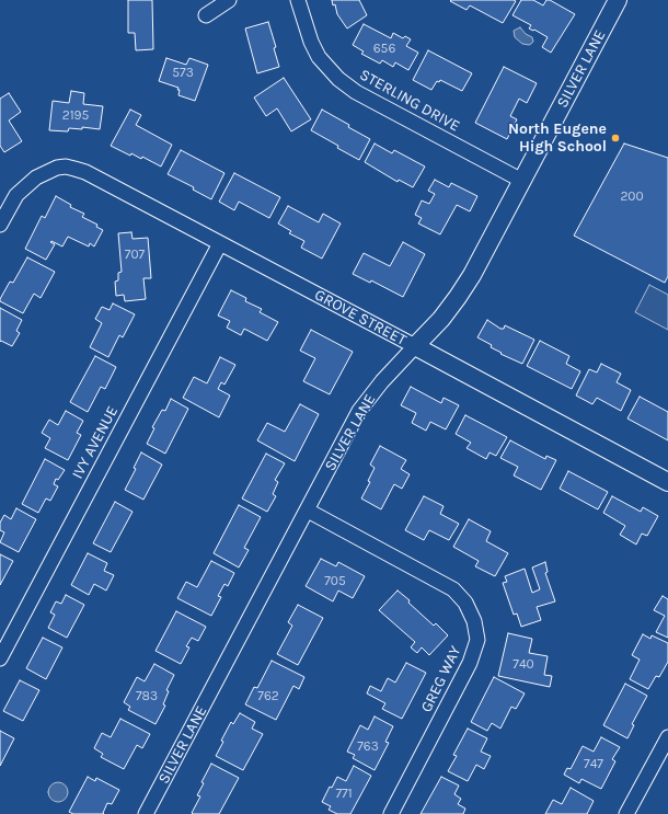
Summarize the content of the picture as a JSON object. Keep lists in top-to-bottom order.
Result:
{
  "streets": {
    "street": [
      "SILVER LANE",
      "STERLING DRIVE",
      "GROVE STREET",
      "IVY AVENUE",
      "GREG WAY"
    ]
  },
  "crossings": [
    ["SILVER LANE", "STERLING DRIVE"],
    ["SILVER LANE", "GROVE STREET"],
    ["SILVER LANE", "GREG WAY"],
    ["GROVE STREET", "IVY AVENUE"]
  ],
  "places": ["North Eugene High School"],
  "house_numbers": [
    "656",
    "573",
    "2195",
    "200",
    "707",
    "705",
    "740",
    "783",
    "762",
    "763",
    "747",
    "771"
  ]
}
